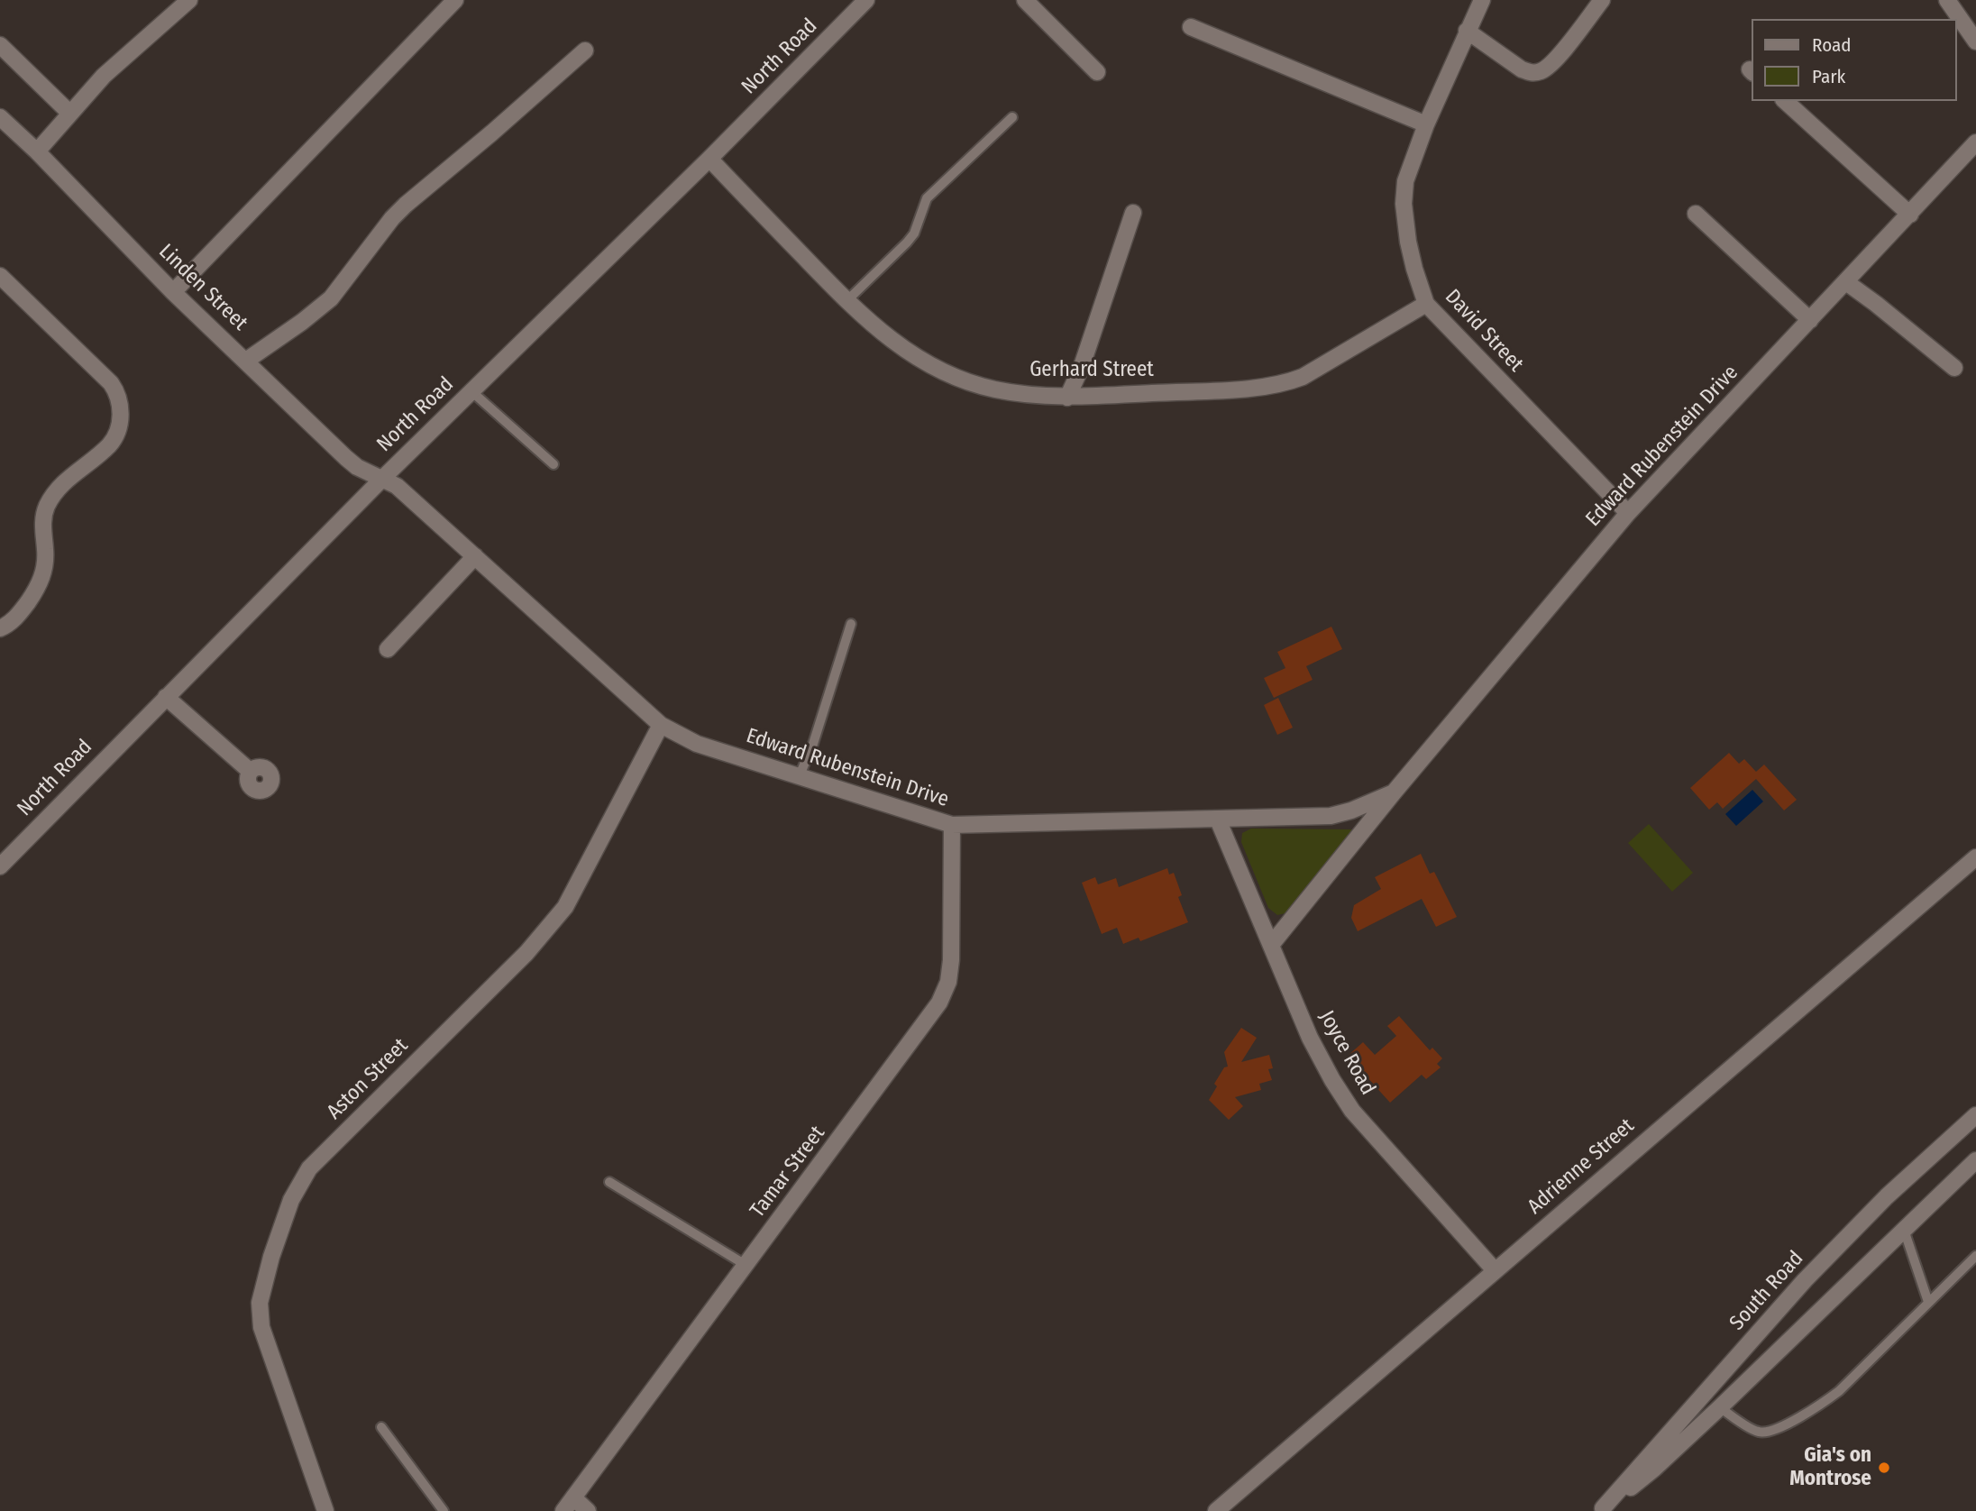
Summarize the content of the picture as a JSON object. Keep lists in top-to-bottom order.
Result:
{
  "streets": {
    "street": [
      "North Road",
      "Linden Street",
      "David Street",
      "Gerhard Street",
      "Edward Rubenstein Drive",
      "Joyce Road",
      "Aston Street",
      "Adrienne Street",
      "Tamar Street",
      "South Road"
    ]
  },
  "crossings": [
    ["North Road", "Linden Street"],
    ["North Road", "Gerhard Street"],
    ["North Road", "Edward Rubenstein Drive"],
    ["Linden Street", "Edward Rubenstein Drive"],
    ["David Street", "Gerhard Street"],
    ["David Street", "Edward Rubenstein Drive"],
    ["Edward Rubenstein Drive", "Joyce Road"],
    ["Edward Rubenstein Drive", "Aston Street"],
    ["Edward Rubenstein Drive", "Tamar Street"],
    ["Joyce Road", "Adrienne Street"]
  ],
  "places": ["Gia's on Montrose"],
  "legend": ["Road", "Park"]
}
